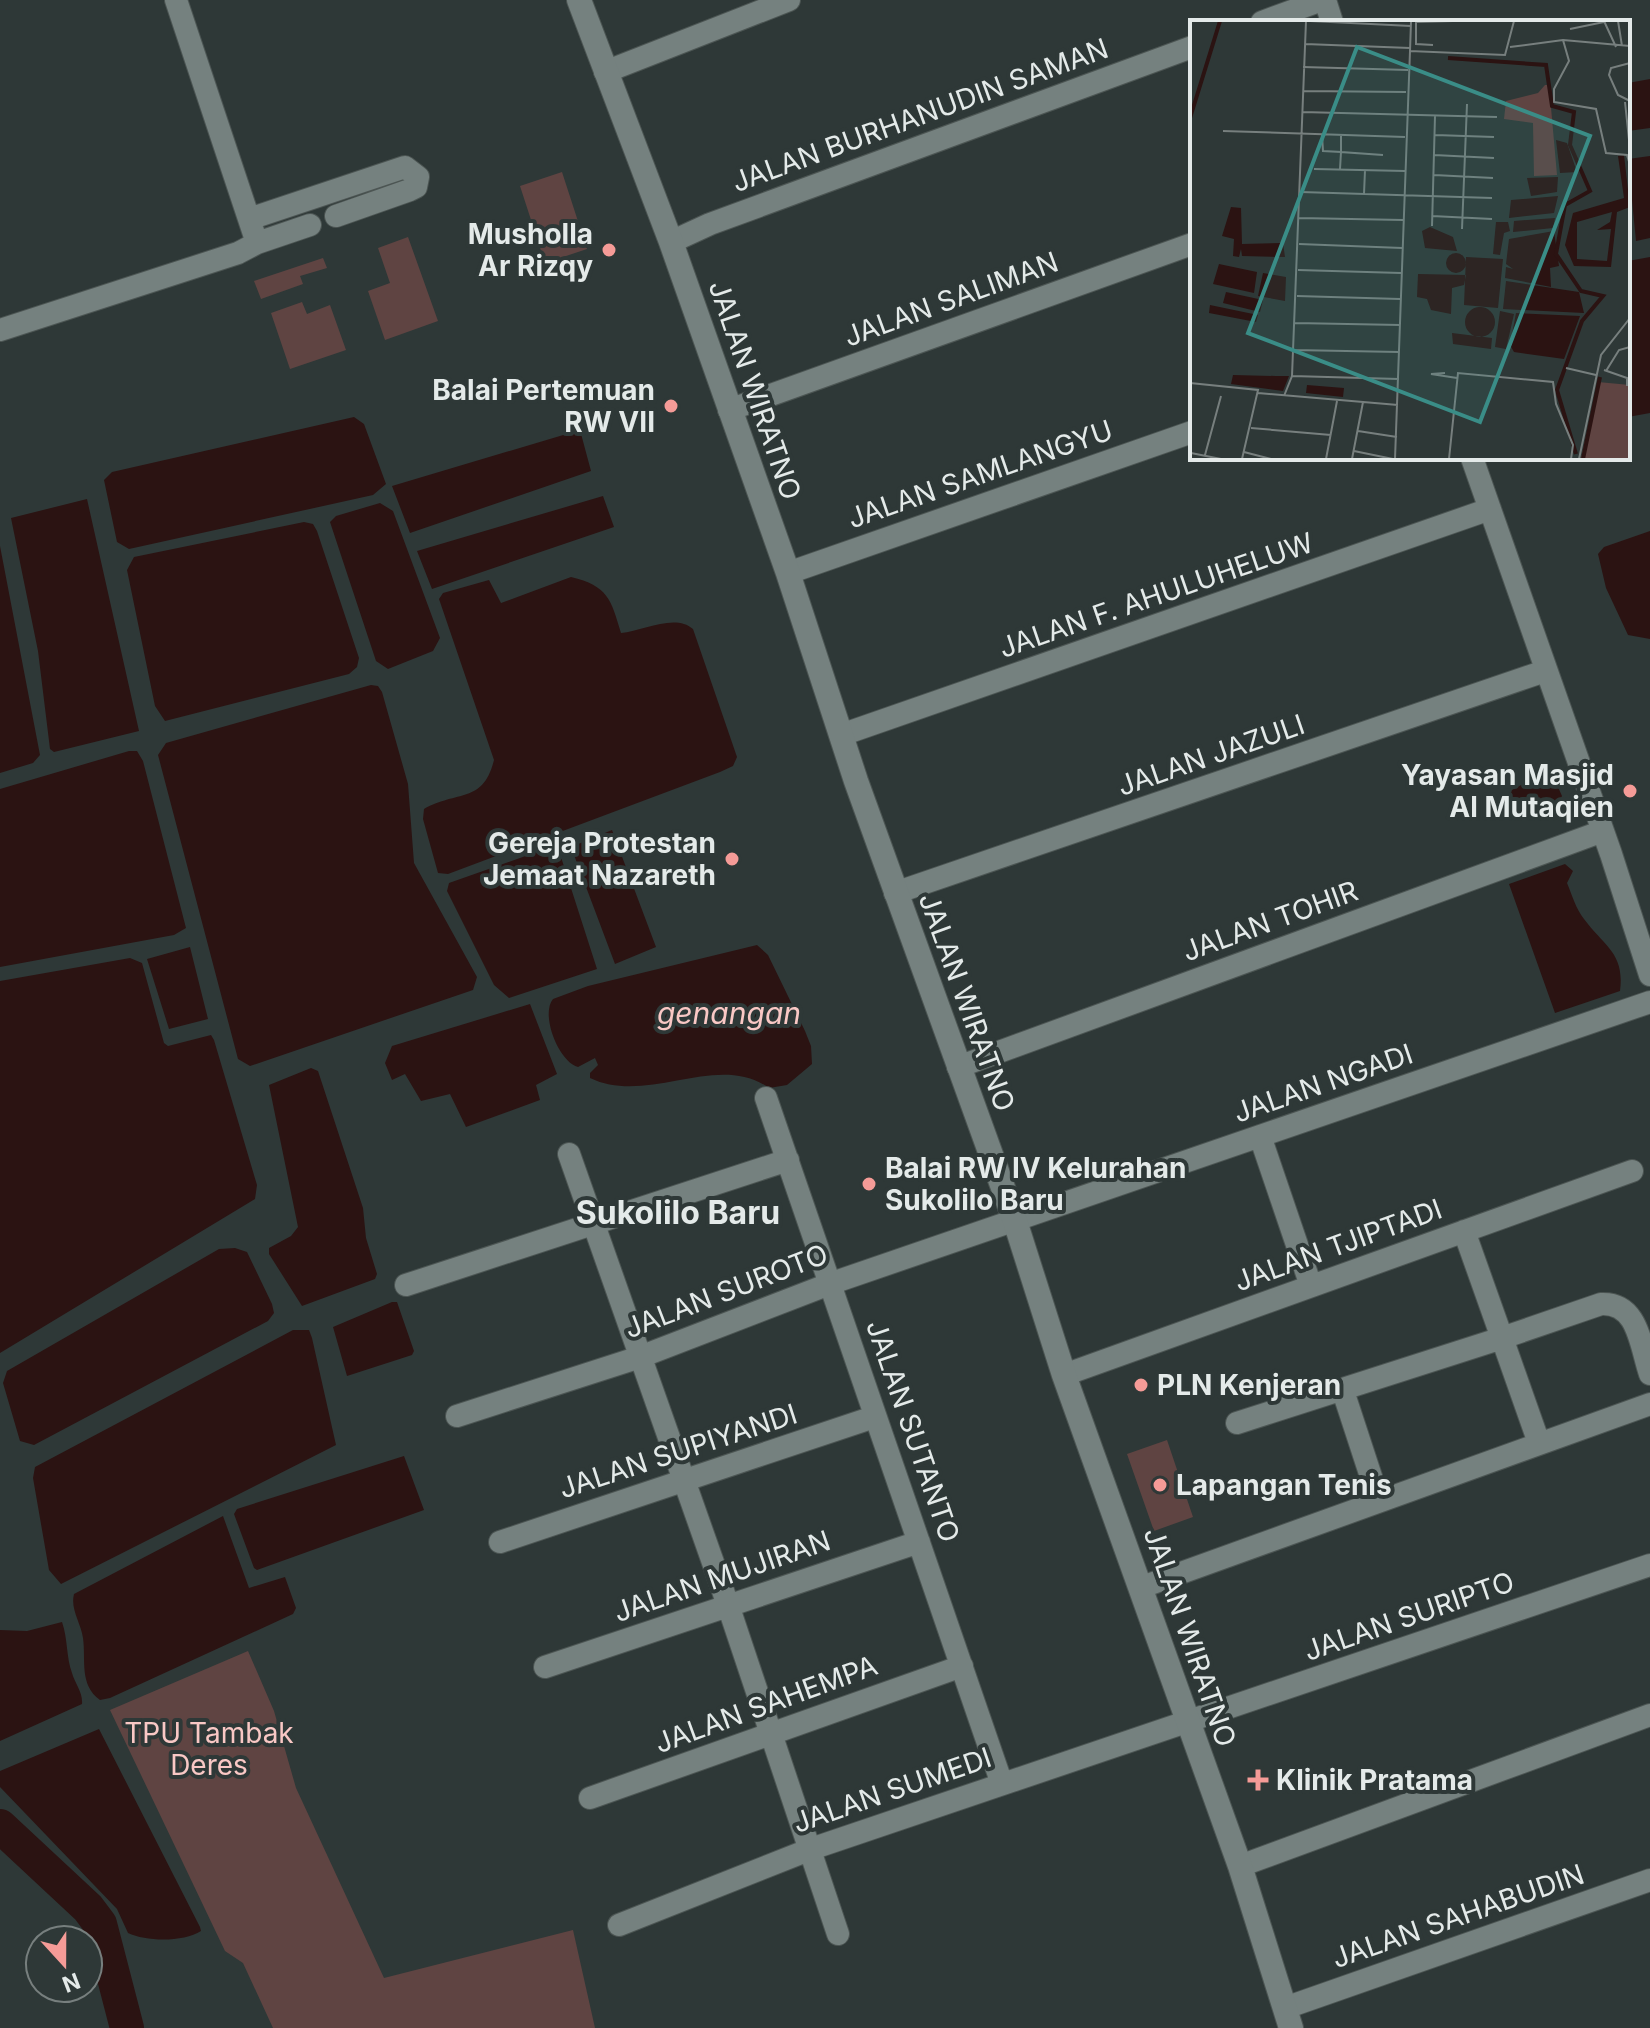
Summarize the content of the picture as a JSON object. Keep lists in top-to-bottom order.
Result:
{
  "streets": {
    "main road": ["JALAN WIRATNO"],
    "street": [
      "JALAN BURHANUDIN SAMAN",
      "JALAN SALIMAN",
      "JALAN SAMLANGYU",
      "JALAN F. AHULUHELUW",
      "JALAN JAZULI",
      "JALAN TOHIR",
      "JALAN NGADI",
      "JALAN TJIPTADI",
      "JALAN SUROTO",
      "JALAN SUTANTO",
      "JALAN SUPIYANDI",
      "JALAN MUJIRAN",
      "JALAN SURIPTO",
      "JALAN SAHEMPA",
      "JALAN SUMEDI",
      "JALAN SAHABUDIN"
    ]
  },
  "crossings": [
    ["JALAN BURHANUDIN SAMAN", "JALAN WIRATNO"],
    ["JALAN SALIMAN", "JALAN WIRATNO"],
    ["JALAN WIRATNO", "JALAN SAMLANGYU"],
    ["JALAN WIRATNO", "JALAN F. AHULUHELUW"],
    ["JALAN WIRATNO", "JALAN JAZULI"],
    ["JALAN WIRATNO", "JALAN TOHIR"],
    ["JALAN WIRATNO", "JALAN NGADI"],
    ["JALAN WIRATNO", "JALAN TJIPTADI"],
    ["JALAN WIRATNO", "JALAN SUROTO"],
    ["JALAN WIRATNO", "JALAN SURIPTO"],
    ["JALAN WIRATNO", "JALAN SUMEDI"],
    ["JALAN WIRATNO", "JALAN SAHABUDIN"],
    ["JALAN NGADI", "JALAN SUROTO"],
    ["JALAN SUROTO", "JALAN SUTANTO"],
    ["JALAN SUTANTO", "JALAN SUPIYANDI"],
    ["JALAN SUTANTO", "JALAN MUJIRAN"],
    ["JALAN SUTANTO", "JALAN SAHEMPA"],
    ["JALAN SUTANTO", "JALAN SUMEDI"],
    ["JALAN SURIPTO", "JALAN SUMEDI"]
  ],
  "districts": ["Sukolilo Baru"],
  "water": ["genangan"],
  "parks": ["TPU Tambak Deres"],
  "places": {
    "other": [
      "Musholla Ar Rizqy",
      "Balai Pertemuan RW VII",
      "Yayasan Masjid Al Mutaqien",
      "Gereja Protestan Jemaat Nazareth",
      "Balai RW IV Kelurahan Sukolilo Baru",
      "PLN Kenjeran",
      "Lapangan Tenis"
    ],
    "health": ["Klinik Pratama"]
  },
  "north": "bottom"
}
